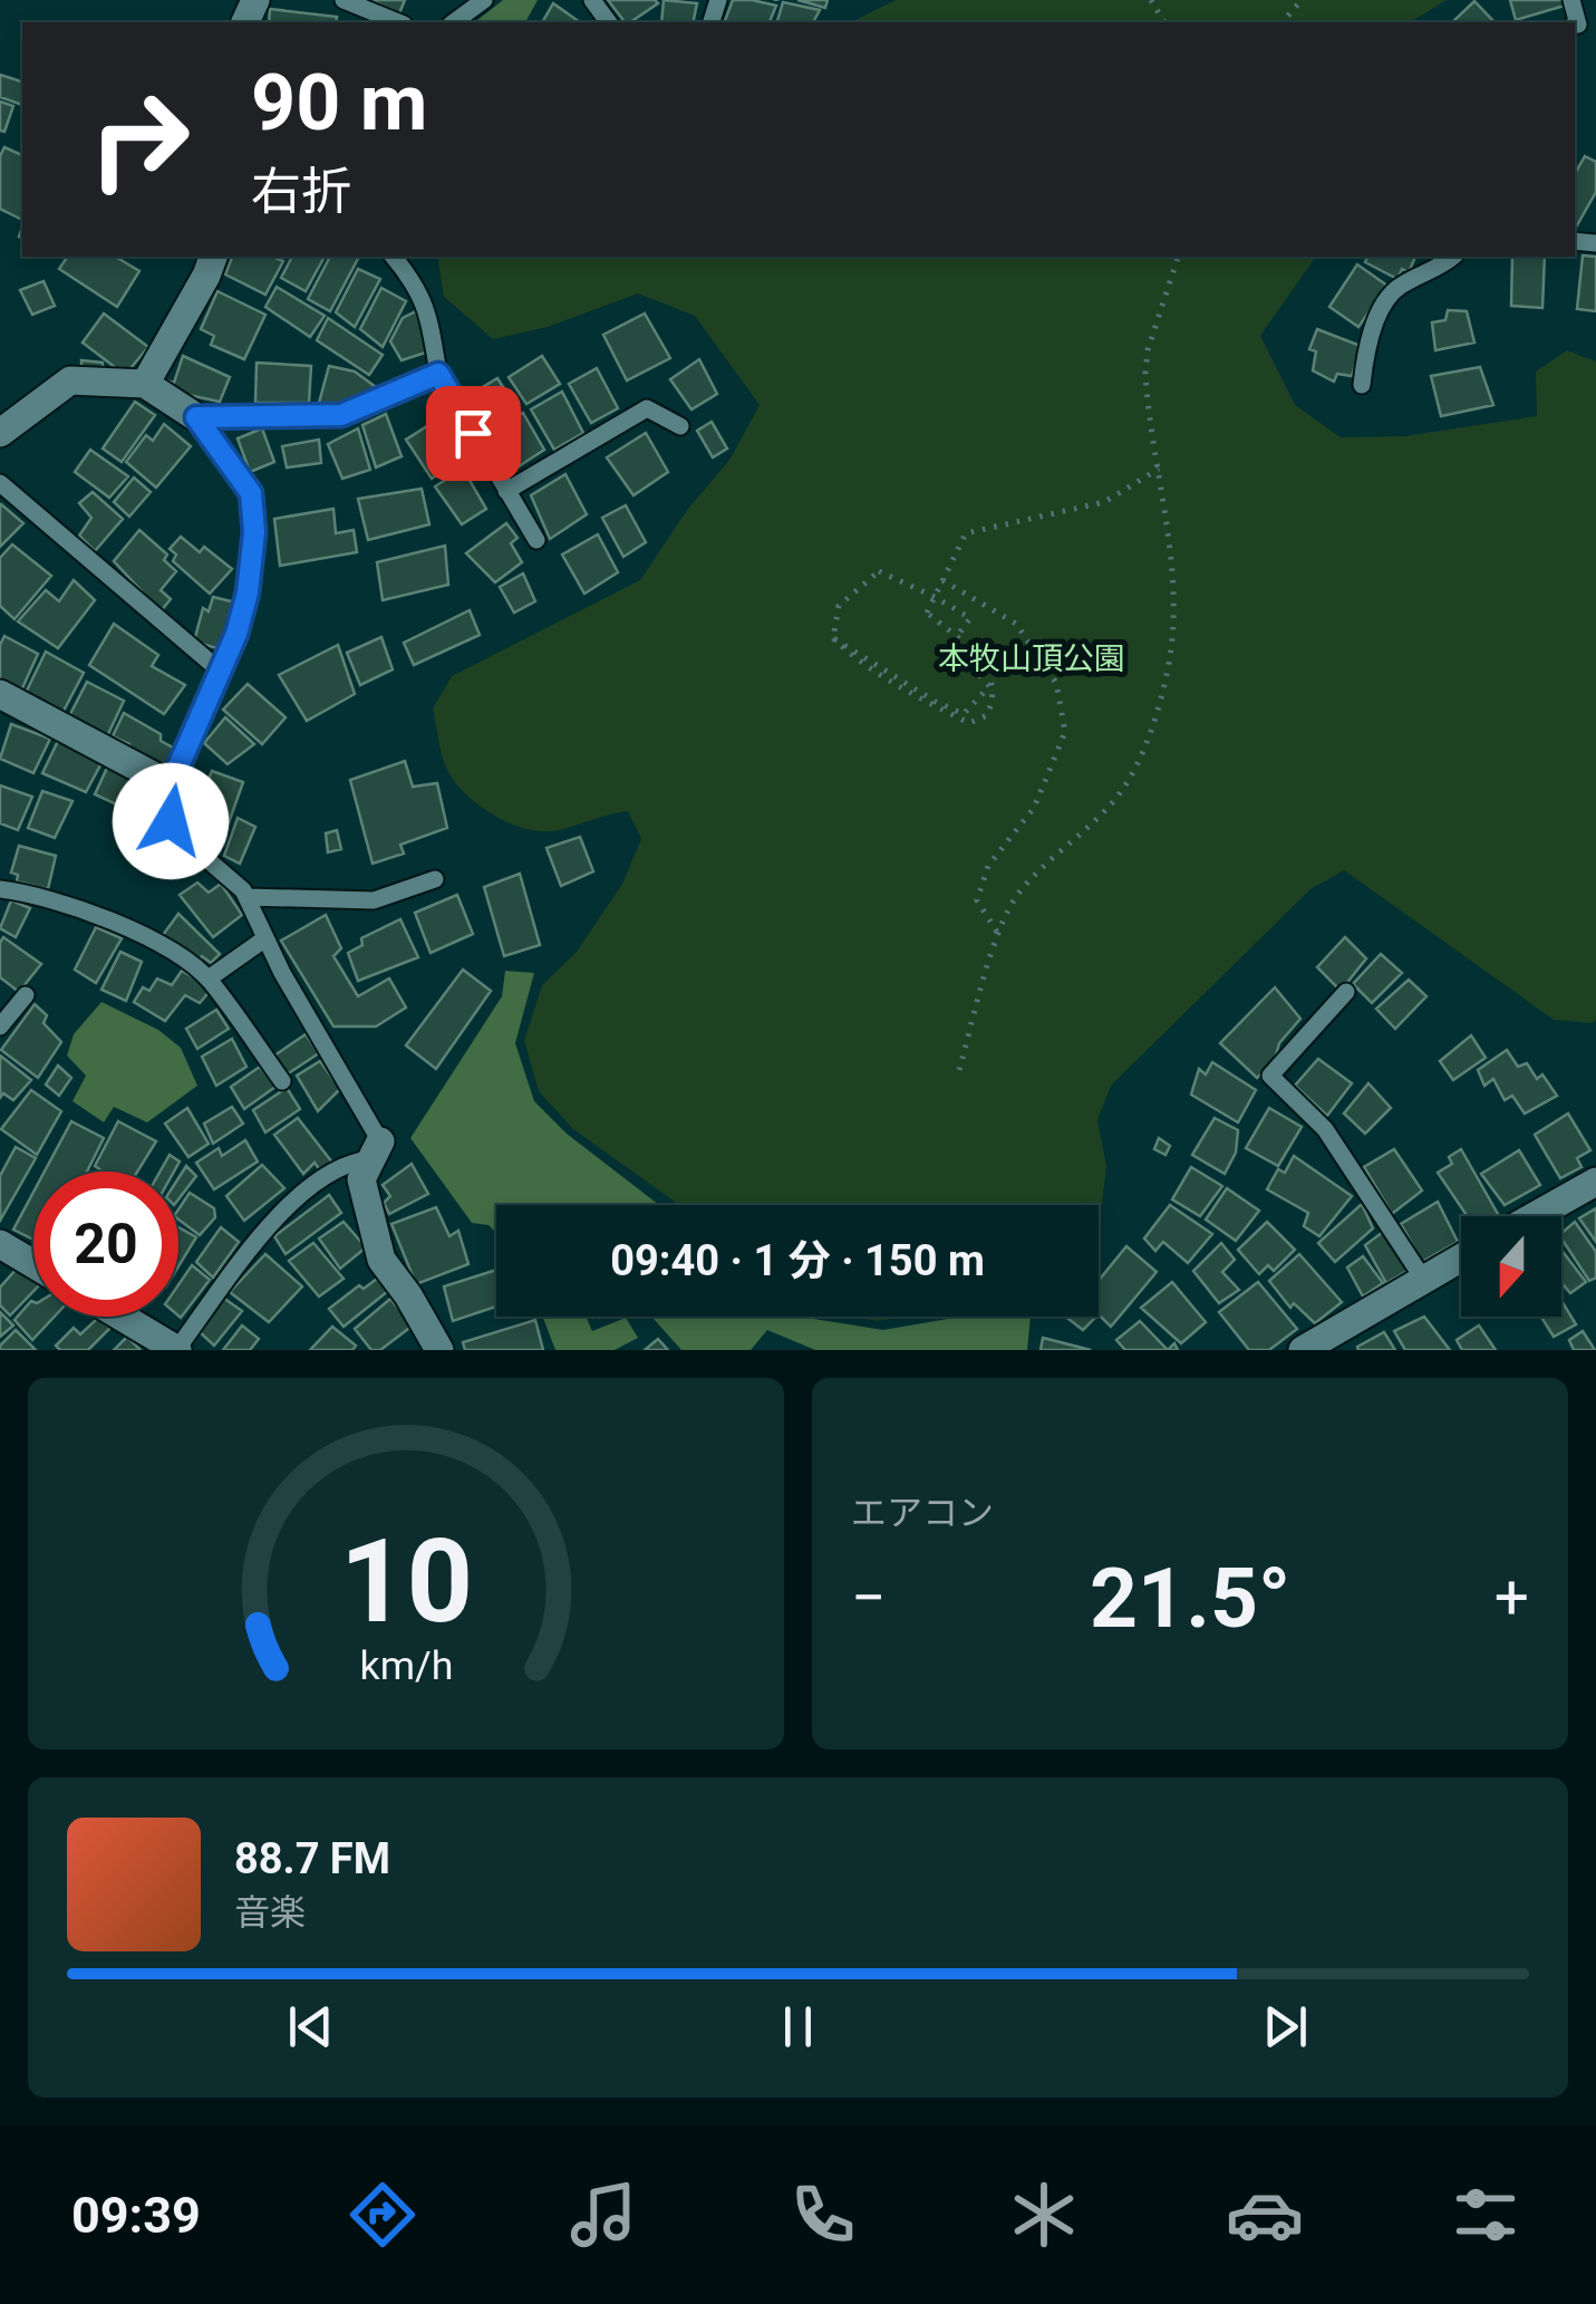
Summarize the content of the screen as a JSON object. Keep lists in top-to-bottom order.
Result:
{
  "parks": ["本牧山頂公園"],
  "north": "bottom",
  "page": {
    "turn": ["90 m", "右折"],
    "limit": "20",
    "trip": "09:40 · 1 分 · 150 m",
    "tile": "エアコン",
    "heat": ["−", "21.5°", "+"],
    "song": ["88.7 FM", "音楽"],
    "tabs": "09:39",
    "gauge": ["10", "km/h"]
  }
}
